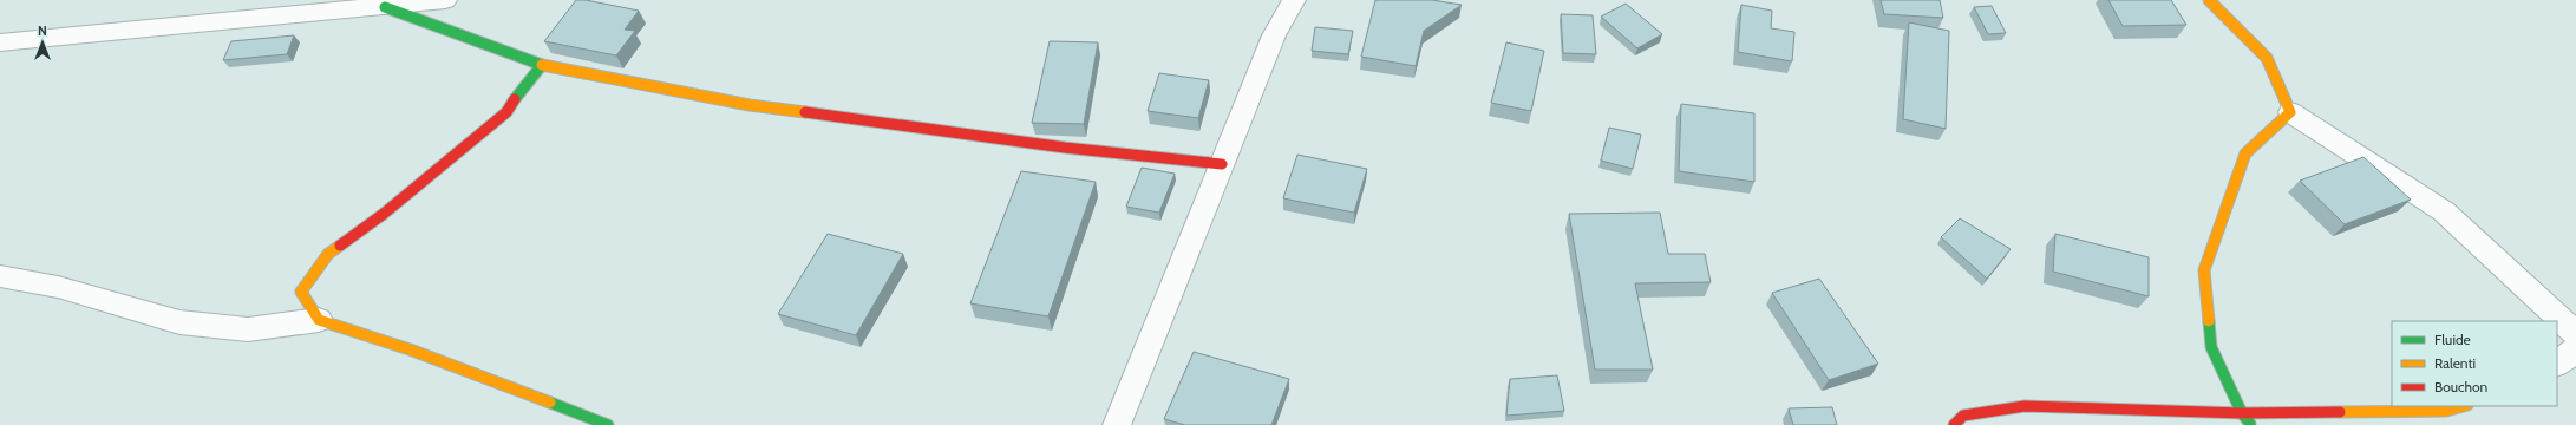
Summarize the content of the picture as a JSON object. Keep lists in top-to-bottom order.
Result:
{
  "legend": ["Fluide", "Ralenti", "Bouchon"],
  "north": "top"
}
